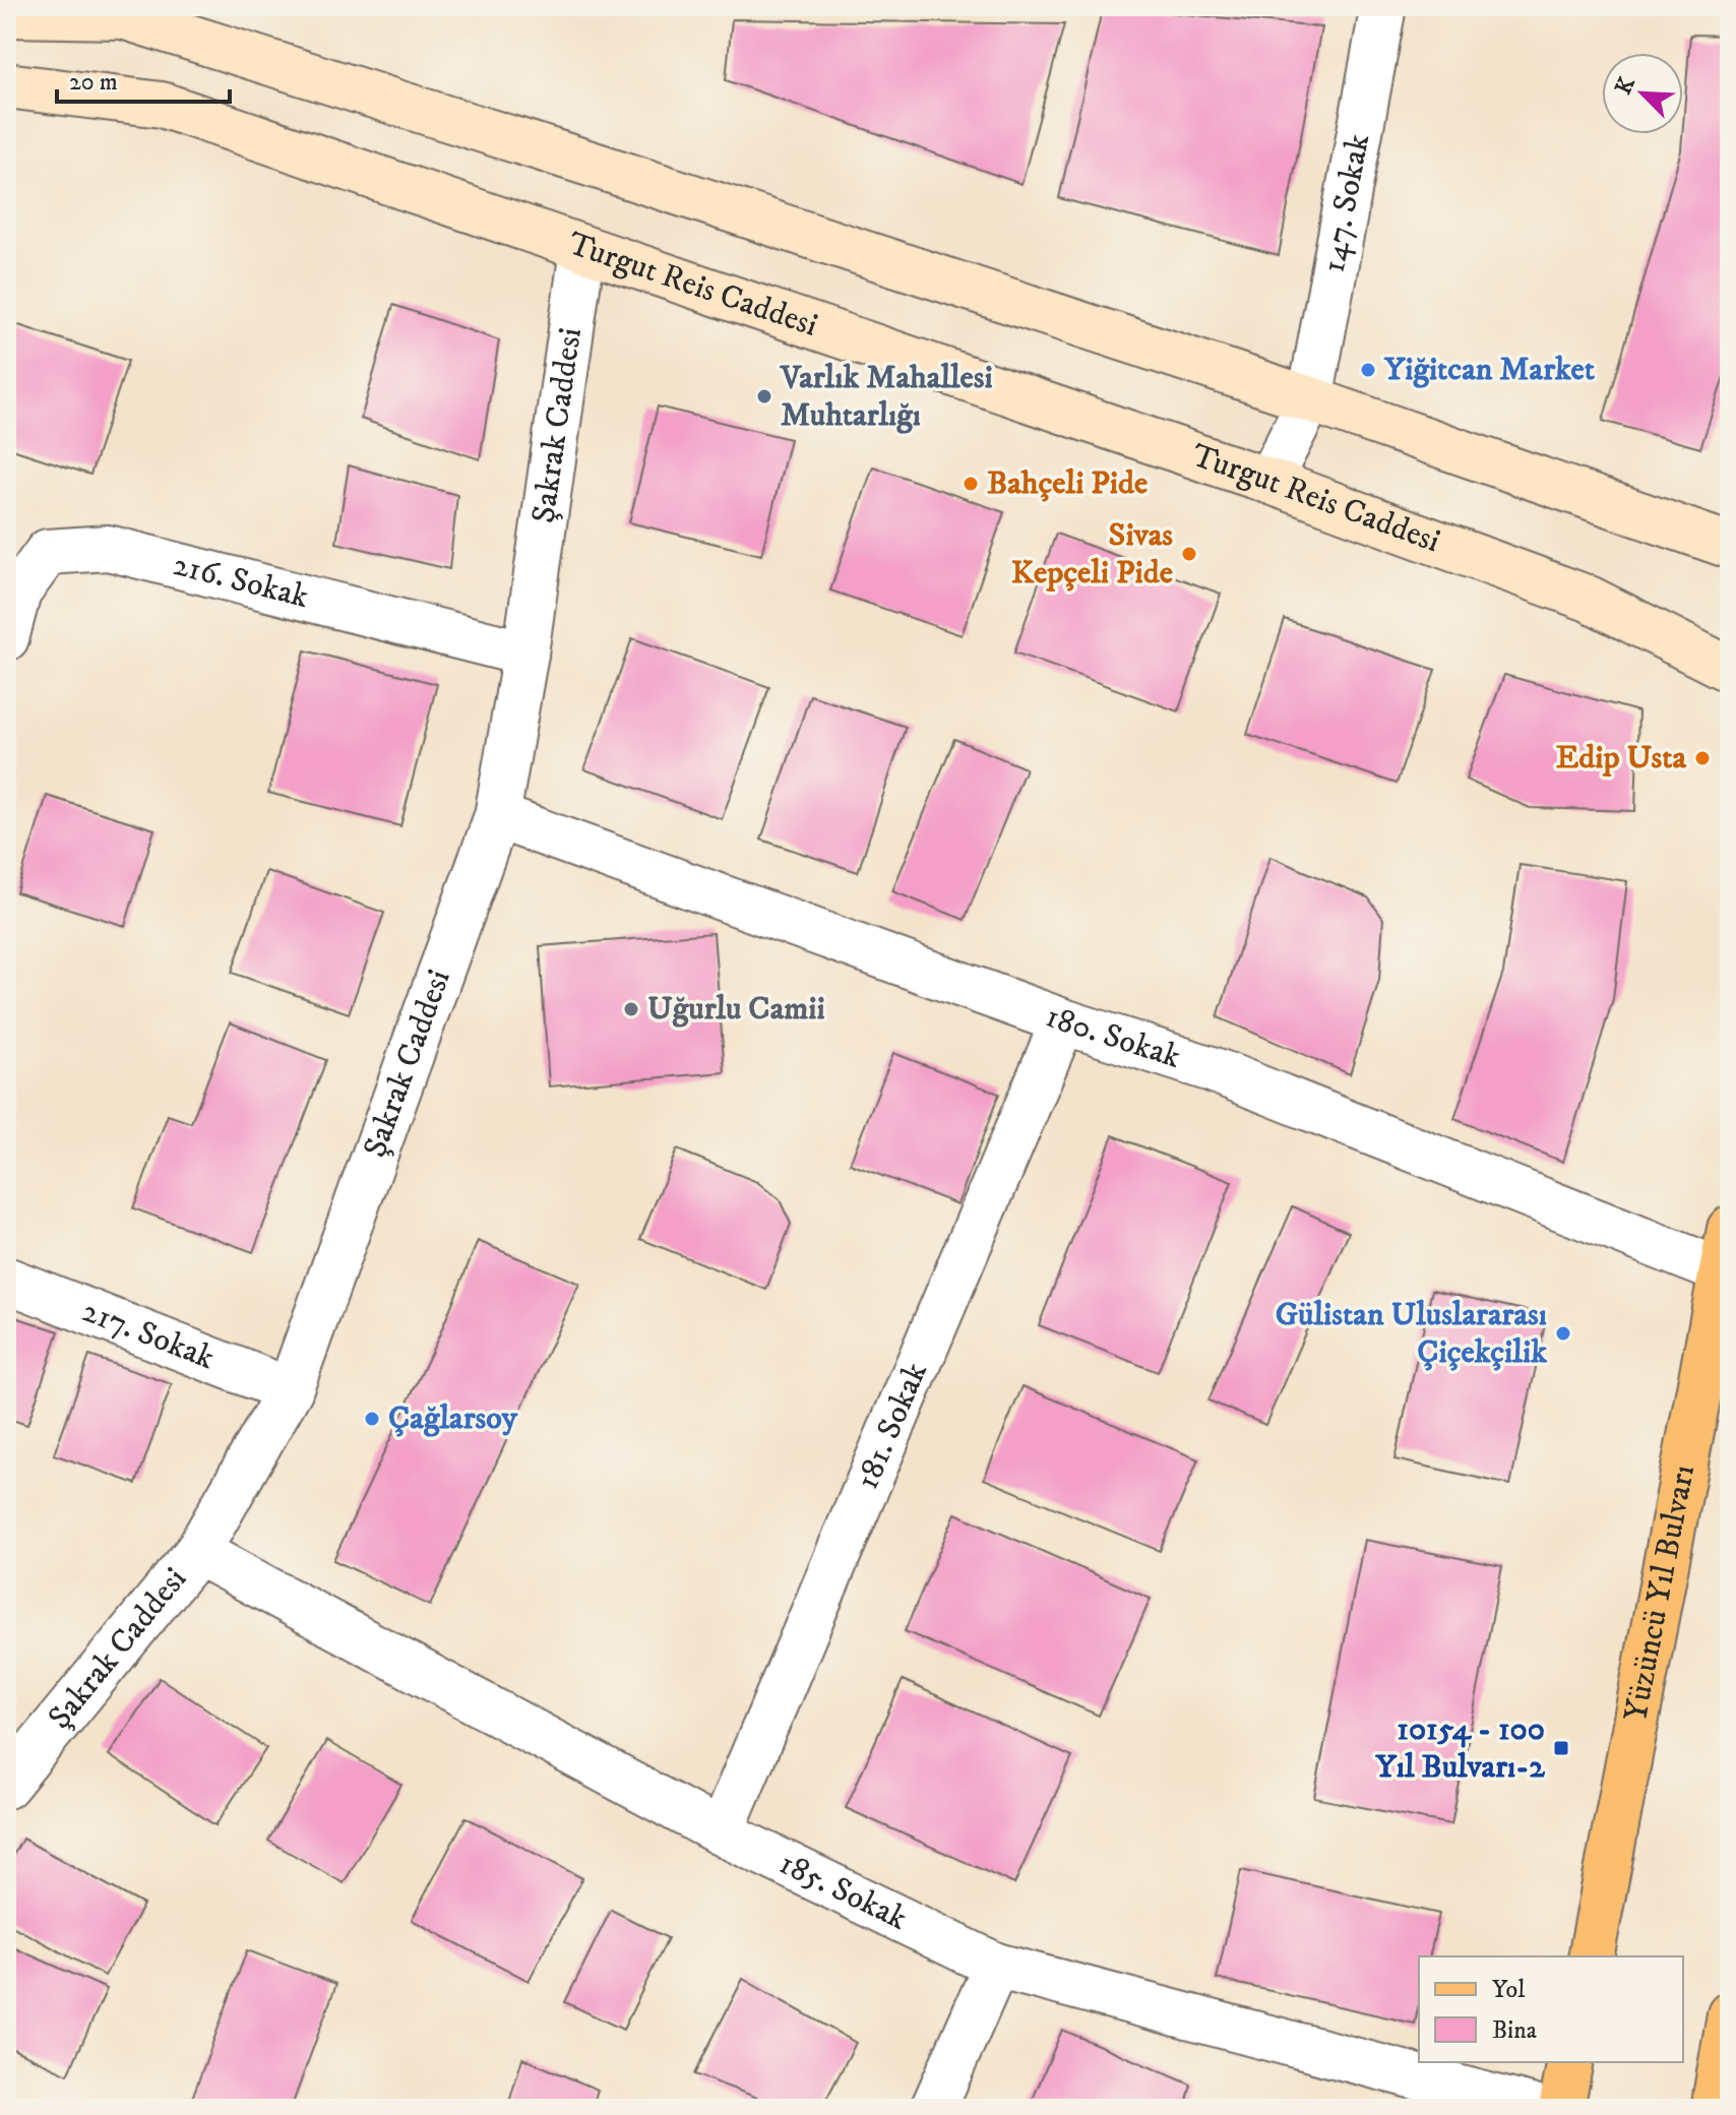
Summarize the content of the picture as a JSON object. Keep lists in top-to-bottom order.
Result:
{
  "streets": {
    "main road": ["Turgut Reis Caddesi", "Yüzüncü Yıl Bulvarı"],
    "street": [
      "147. Sokak",
      "Şakrak Caddesi",
      "216. Sokak",
      "180. Sokak",
      "217. Sokak",
      "181. Sokak",
      "185. Sokak"
    ]
  },
  "crossings": [
    ["147. Sokak", "Turgut Reis Caddesi"],
    ["Turgut Reis Caddesi", "Şakrak Caddesi"],
    ["Şakrak Caddesi", "216. Sokak"],
    ["Şakrak Caddesi", "180. Sokak"],
    ["Şakrak Caddesi", "217. Sokak"],
    ["Şakrak Caddesi", "185. Sokak"],
    ["180. Sokak", "181. Sokak"],
    ["180. Sokak", "Yüzüncü Yıl Bulvarı"],
    ["181. Sokak", "185. Sokak"]
  ],
  "places": {
    "other": [
      "Yiğitcan Market",
      "Varlık Mahallesi Muhtarlığı",
      "Bahçeli Pide",
      "Sivas Kepçeli Pide",
      "Edip Usta",
      "Uğurlu Camii",
      "Gülistan Uluslararası Çiçekçilik",
      "Çağlarsoy"
    ],
    "transit": ["10154 - 100 Yıl Bulvarı-2"]
  },
  "legend": ["Yol", "Bina"],
  "scale_bar": "20 m",
  "north": "top left"
}
